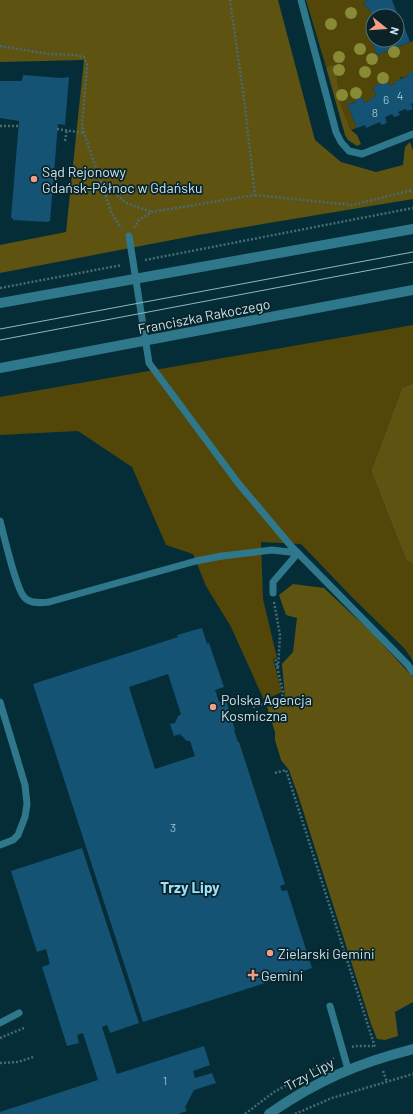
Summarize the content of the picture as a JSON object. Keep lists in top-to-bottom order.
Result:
{
  "streets": {
    "main road": ["Franciszka Rakoczego", "Trzy Lipy"]
  },
  "districts": ["Trzy Lipy"],
  "places": {
    "other": ["Sąd Rejonowy Gdańsk-Północ w Gdańsku", "Polska Agencja Kosmiczna", "Zielarski Gemini"],
    "health": ["Gemini"]
  },
  "house_numbers": [
    "4",
    "6",
    "8",
    "3",
    "1"
  ],
  "north": "right"
}
